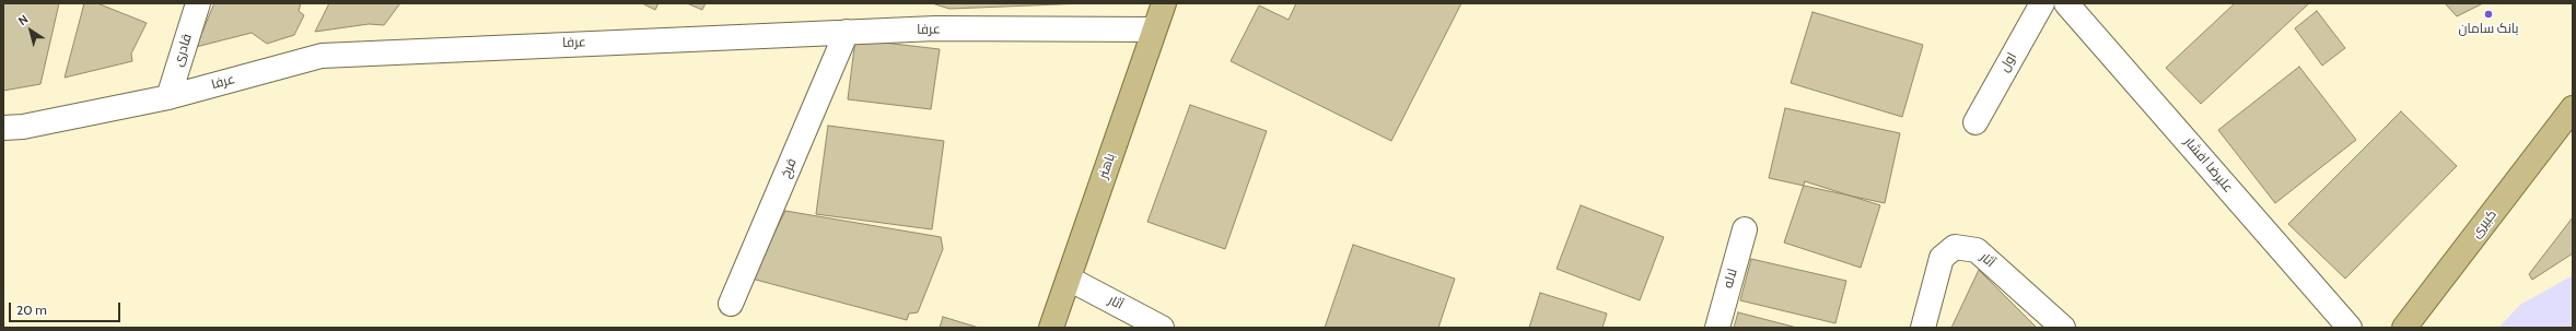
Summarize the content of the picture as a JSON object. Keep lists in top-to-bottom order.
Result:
{
  "streets": {
    "main road": ["باهنر", "کبیری"],
    "street": [
      "عرفا",
      "قادری",
      "اول",
      "علیرضا افشار",
      "فرخ",
      "آثار",
      "لاله"
    ]
  },
  "crossings": [
    ["عرفا", "قادری"],
    ["عرفا", "باهنر"],
    ["عرفا", "فرخ"],
    ["باهنر", "آثار"]
  ],
  "places": ["بانک سامان"],
  "scale_bar": "20 m",
  "north": "top left"
}
